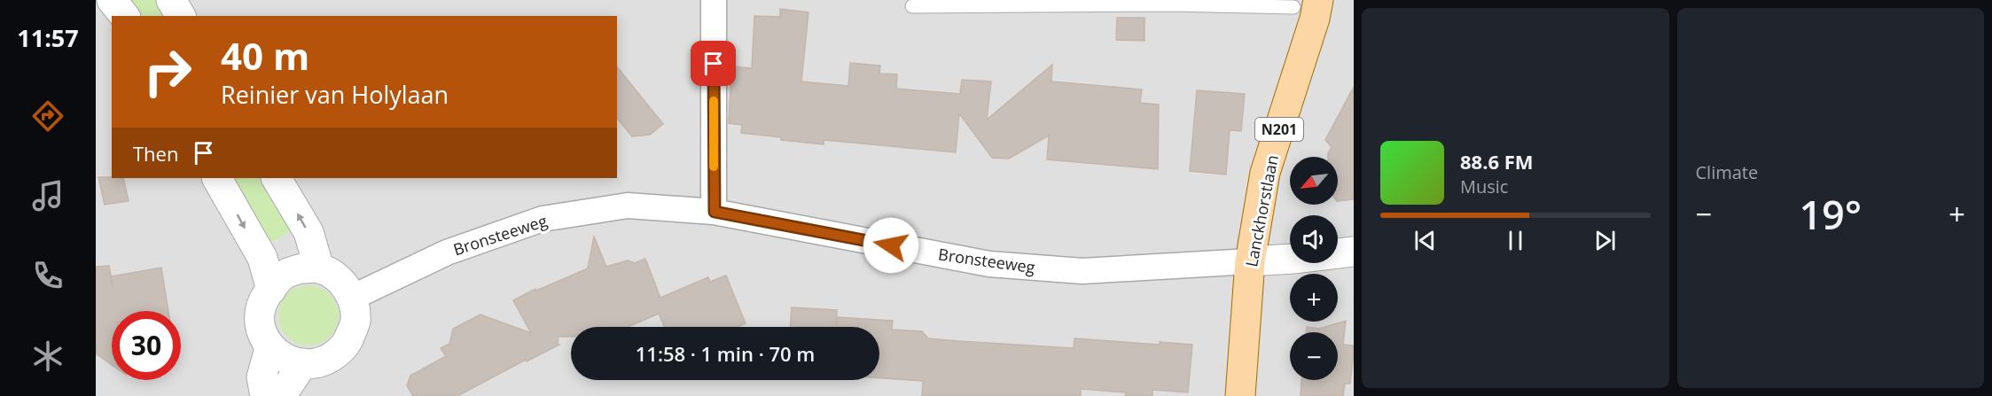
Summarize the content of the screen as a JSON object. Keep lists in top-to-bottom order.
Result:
{
  "streets": {
    "main road": ["N201", "Lanckhorstlaan"],
    "street": ["Bronsteeweg"]
  },
  "crossings": [
    ["Lanckhorstlaan", "Bronsteeweg"]
  ],
  "north": "bottom left",
  "page": {
    "tabs": "11:57",
    "tile": "Climate",
    "turn": ["40 m", "Reinier van Holylaan"],
    "then": "Then",
    "song": ["88.6 FM", "Music"],
    "map_buttons": ["+", "−"],
    "heat": ["−", "19°", "+"],
    "limit": "30",
    "trip": "11:58 · 1 min · 70 m"
  }
}
